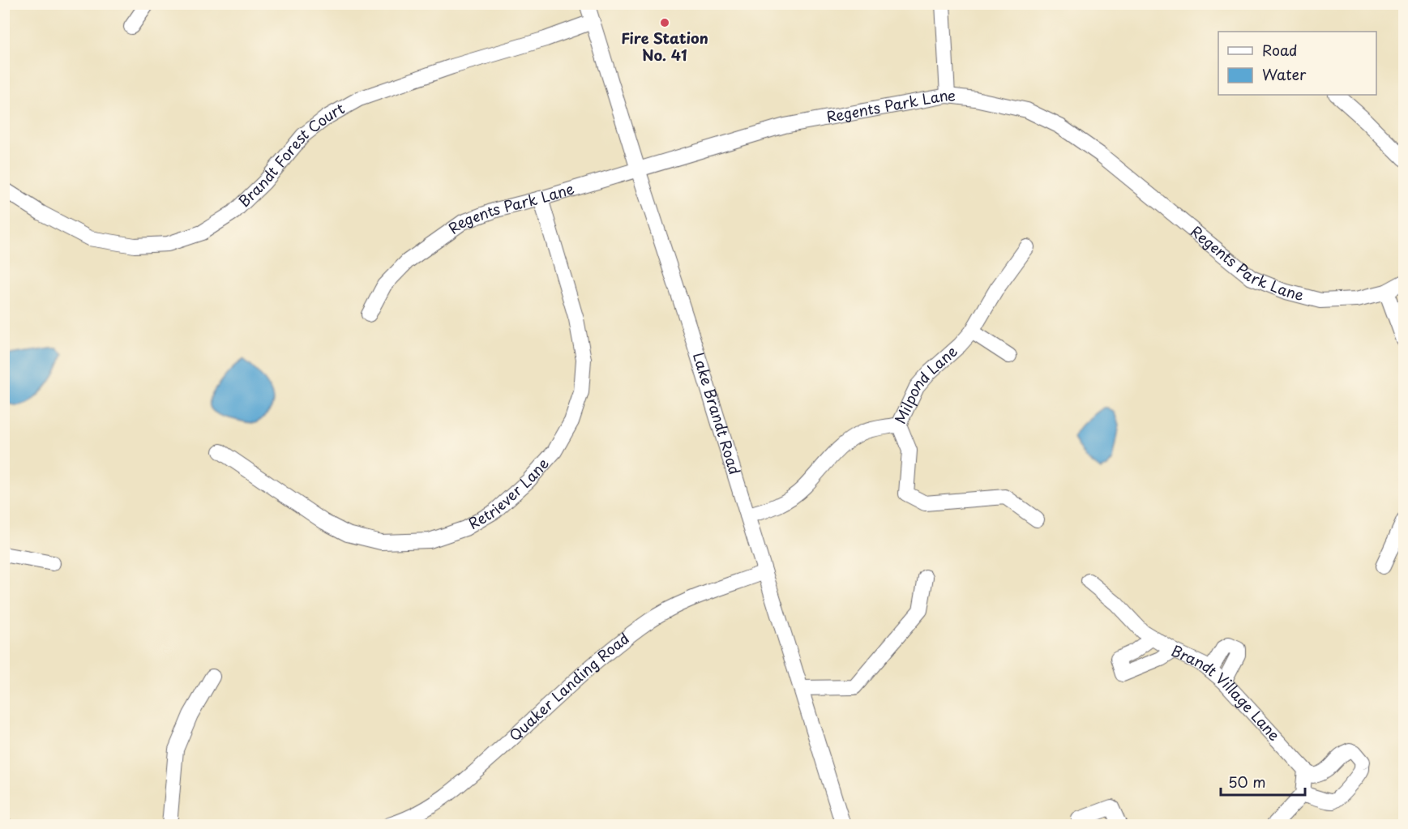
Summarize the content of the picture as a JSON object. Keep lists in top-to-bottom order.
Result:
{
  "streets": {
    "street": [
      "Regents Park Lane",
      "Brandt Forest Court",
      "Milpond Lane",
      "Lake Brandt Road",
      "Retriever Lane",
      "Quaker Landing Road",
      "Brandt Village Lane"
    ]
  },
  "crossings": [
    ["Regents Park Lane", "Lake Brandt Road"],
    ["Regents Park Lane", "Retriever Lane"],
    ["Brandt Forest Court", "Lake Brandt Road"],
    ["Milpond Lane", "Lake Brandt Road"],
    ["Lake Brandt Road", "Quaker Landing Road"]
  ],
  "places": ["Fire Station No. 41"],
  "legend": ["Road", "Water"],
  "scale_bar": "50 m"
}
